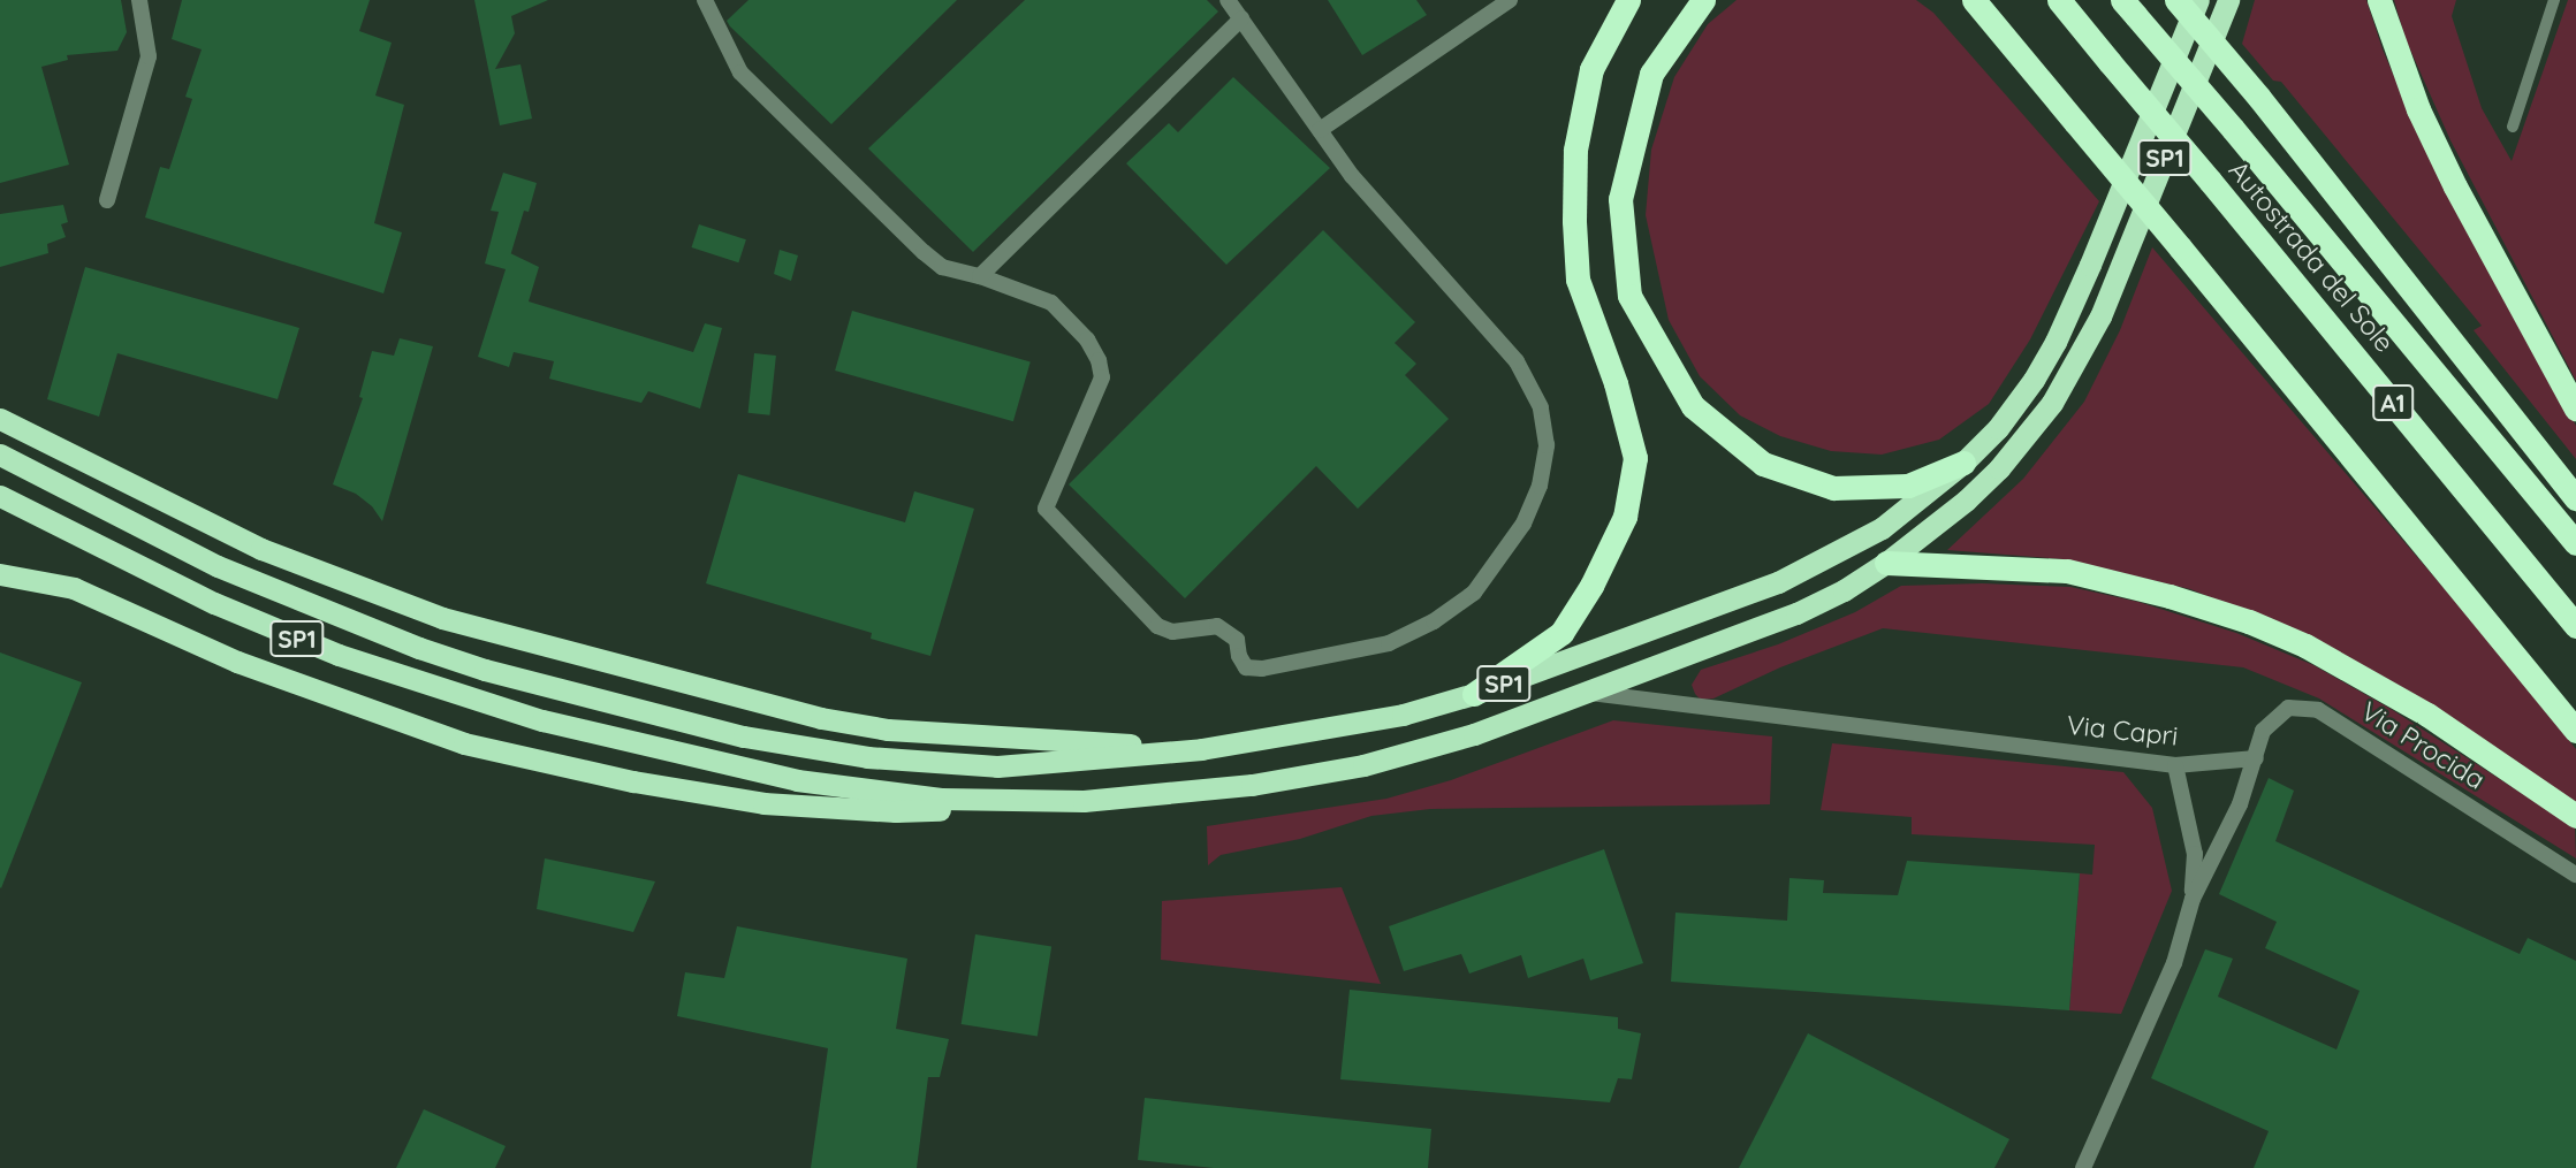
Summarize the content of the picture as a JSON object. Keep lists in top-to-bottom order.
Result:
{
  "streets": {
    "highway": ["SP1", "Autostrada del Sole", "A1"],
    "street": ["Via Capri", "Via Procida"]
  },
  "crossings": [
    ["SP1", "Via Capri"],
    ["Via Capri", "Via Procida"]
  ]
}
